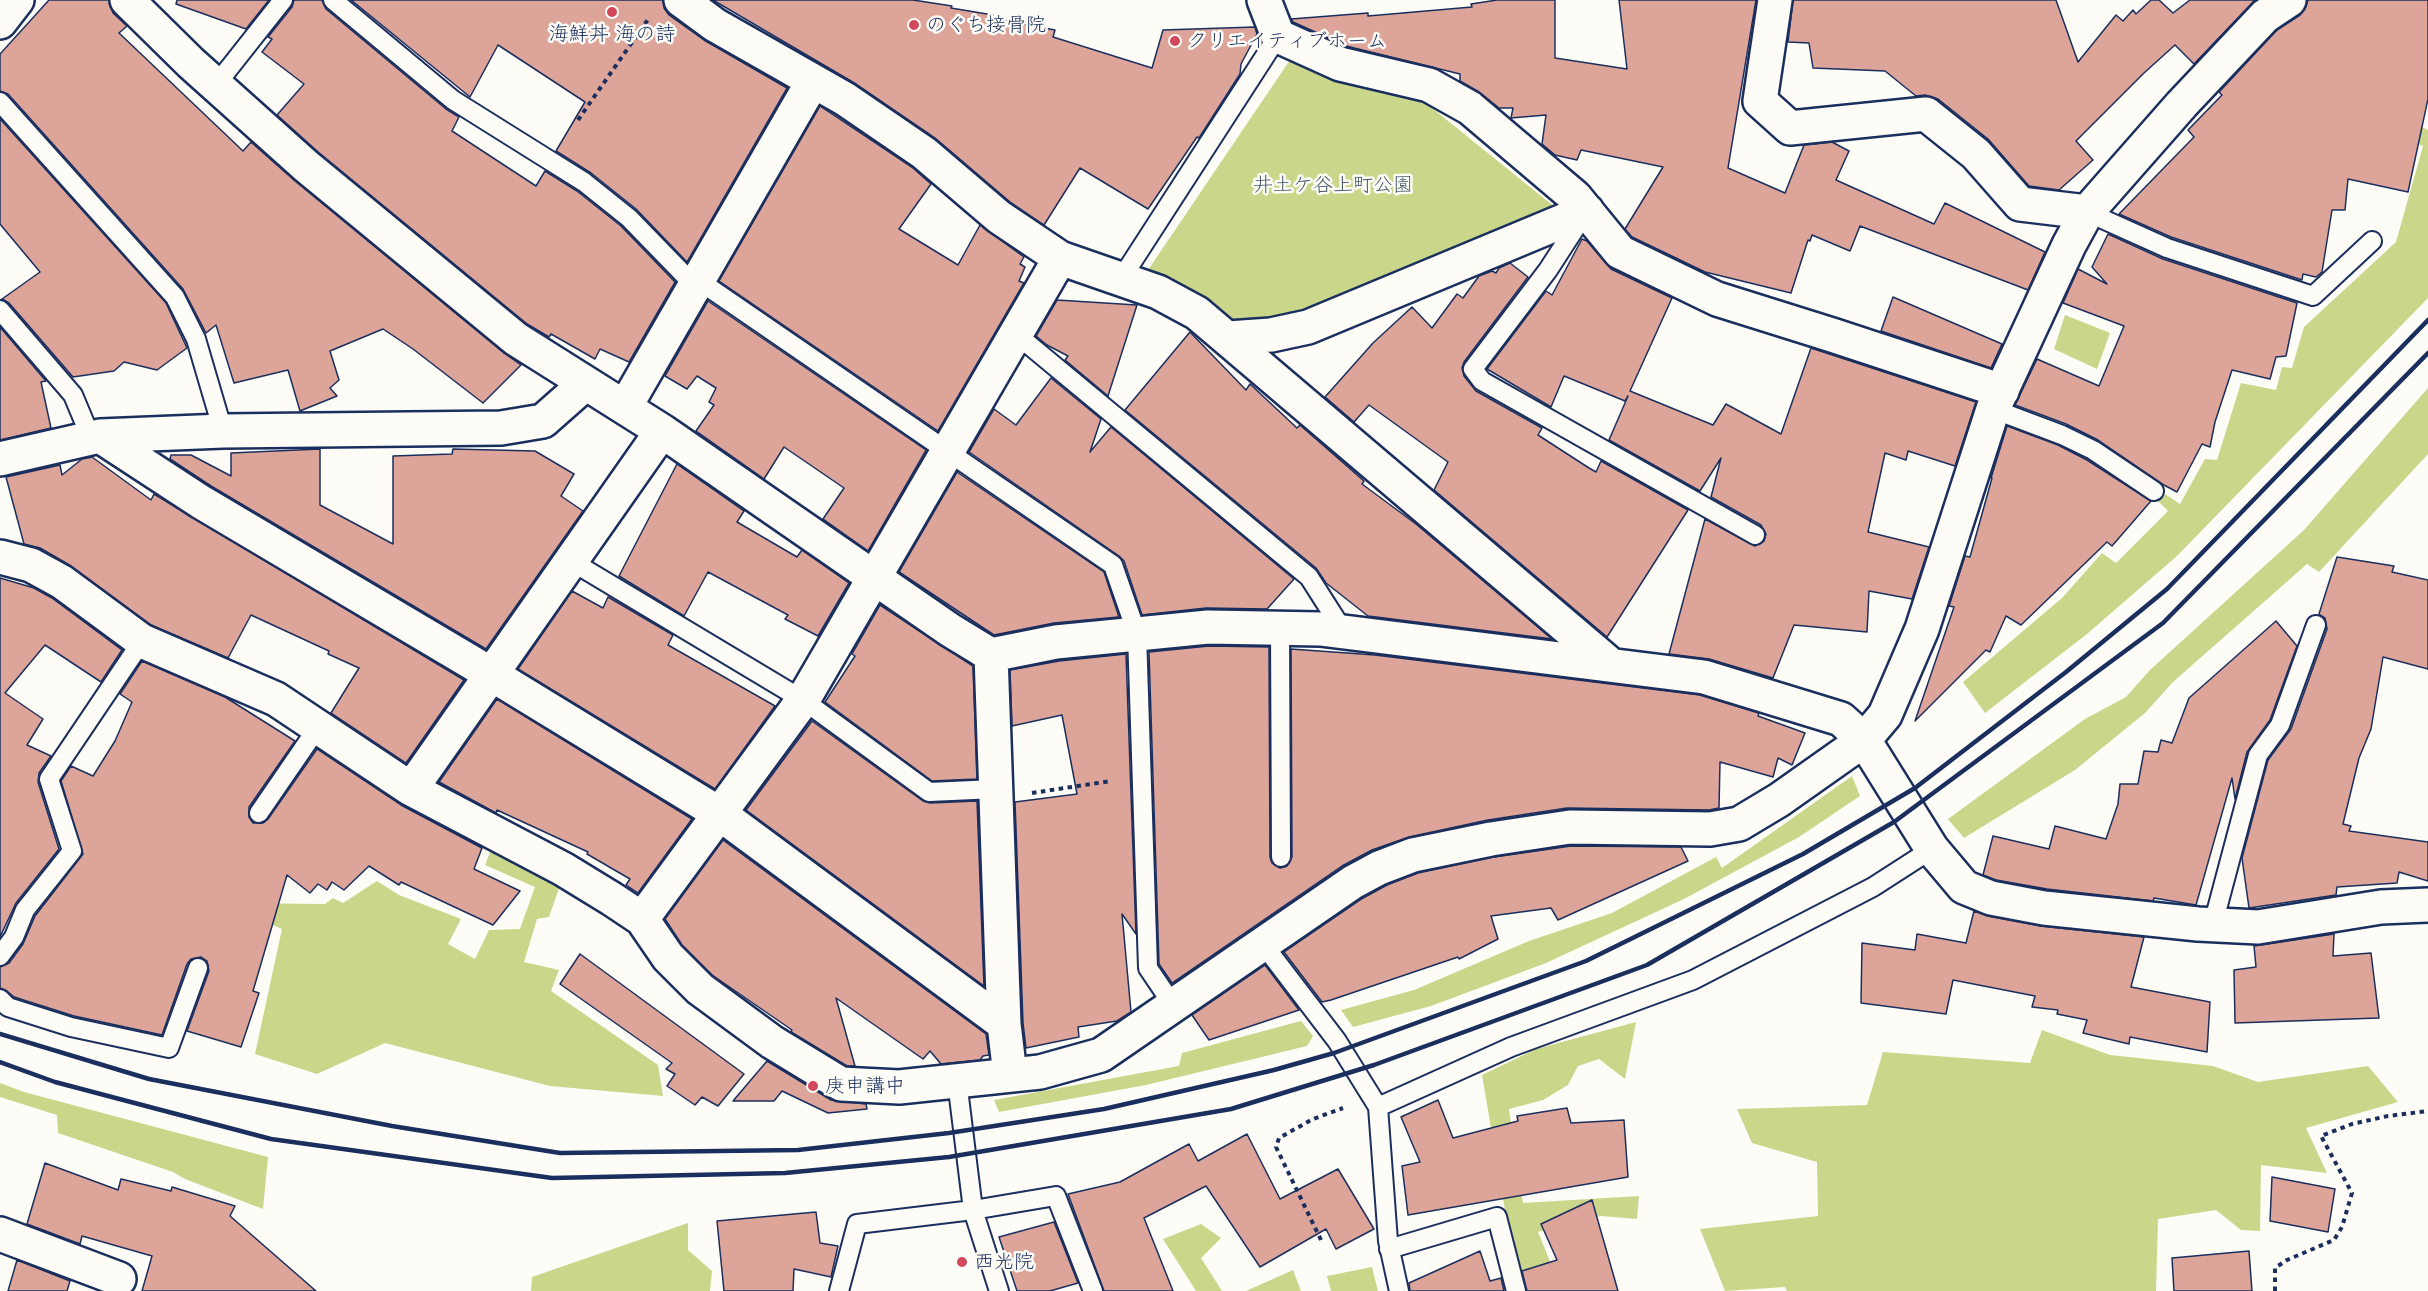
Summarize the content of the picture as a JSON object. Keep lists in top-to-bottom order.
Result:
{
  "parks": ["井土ケ谷上町公園"],
  "places": [
    "海鮮丼 海の詩",
    "のぐち接骨院",
    "クリエイティブホーム",
    "庚申講中",
    "西光院"
  ]
}
